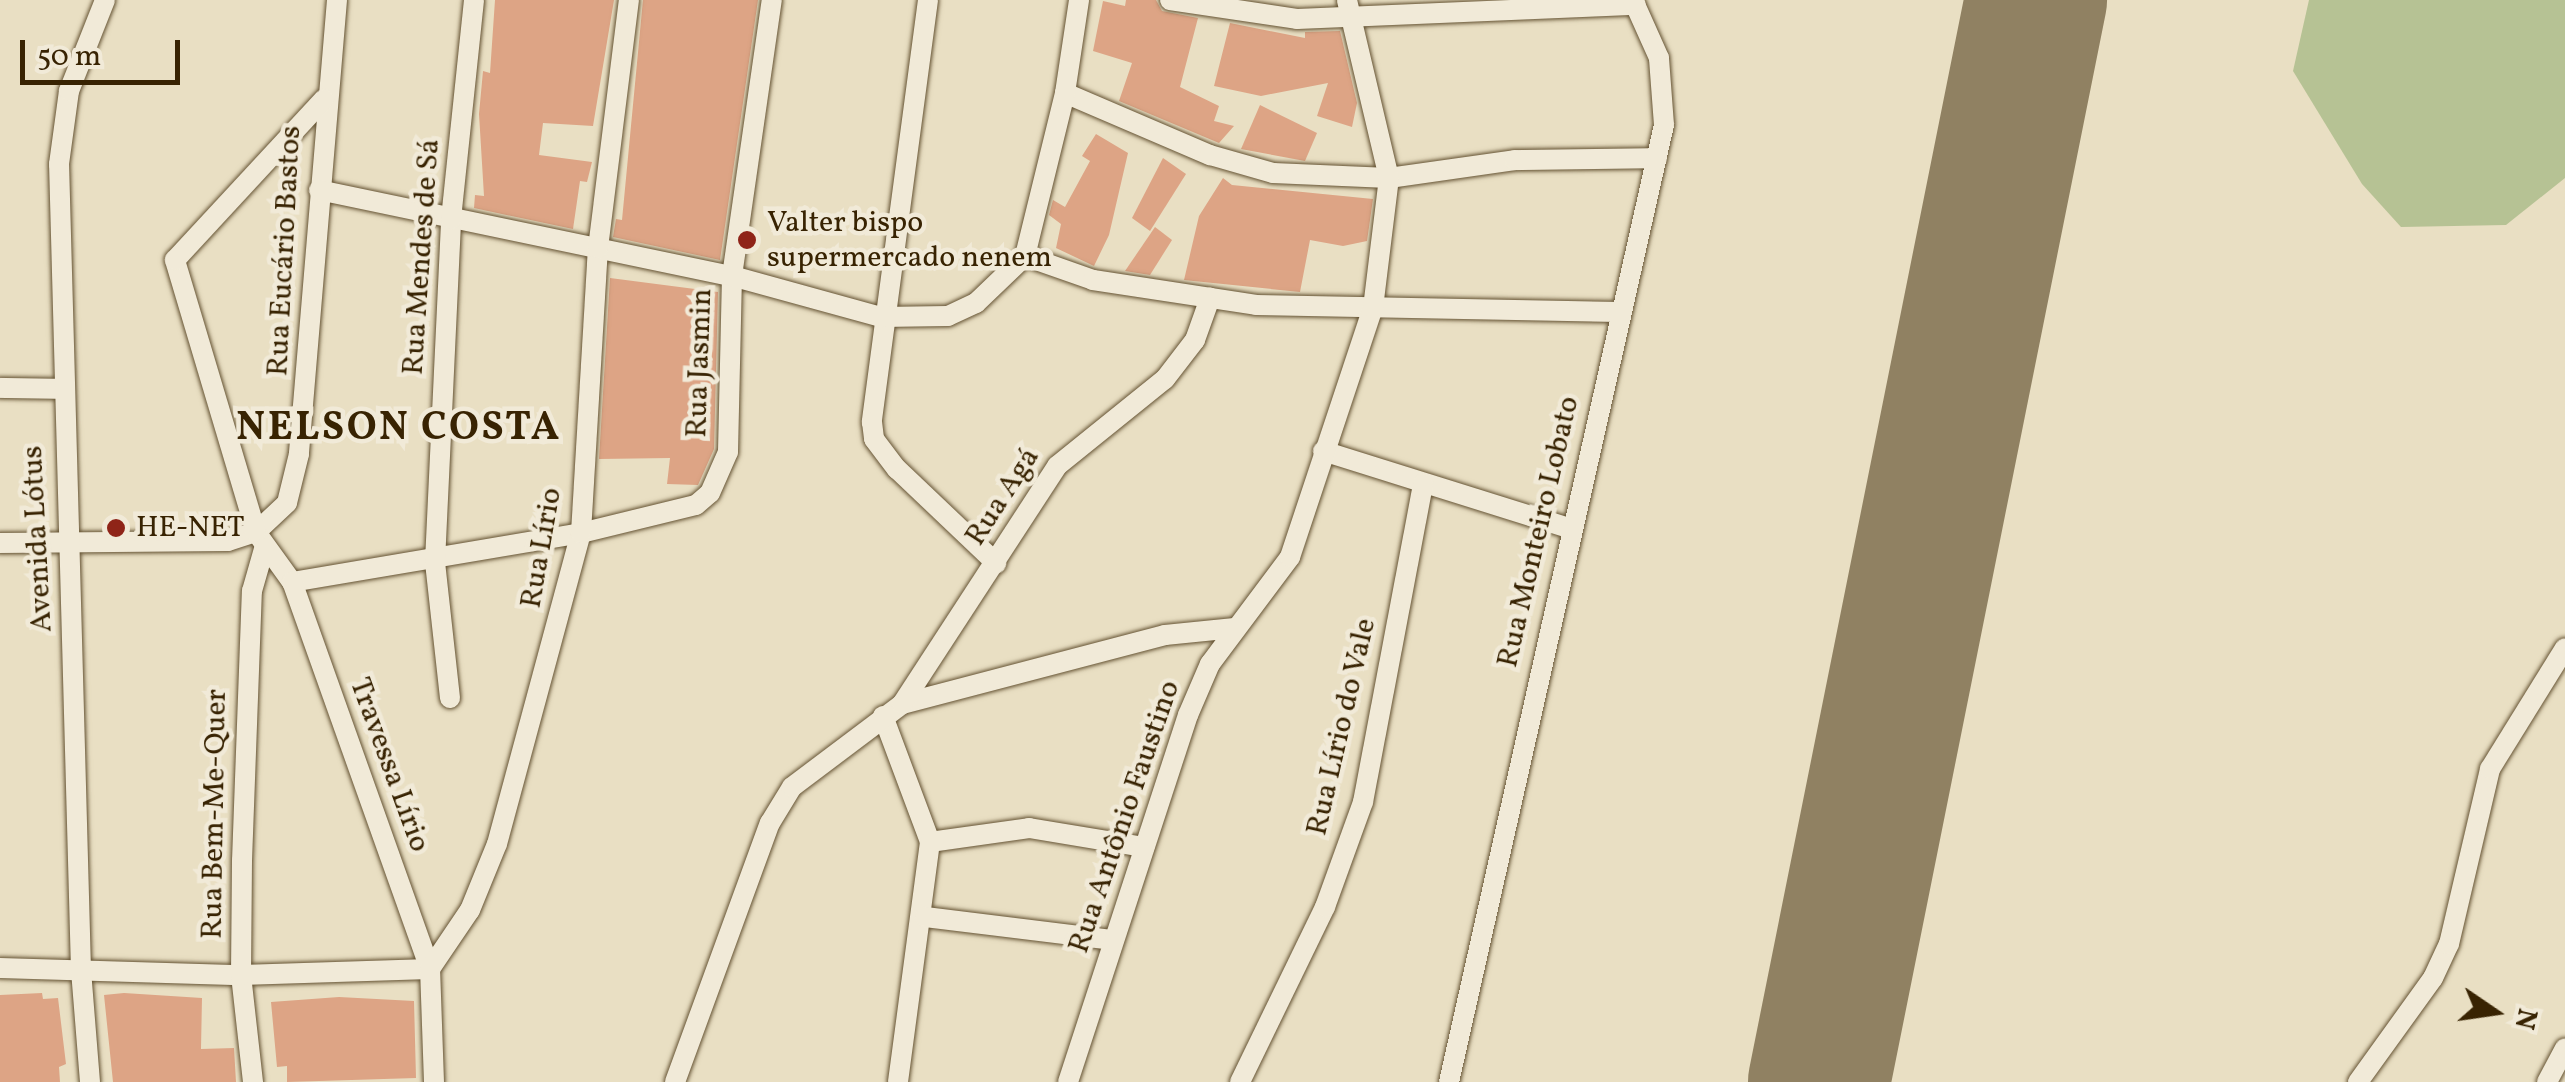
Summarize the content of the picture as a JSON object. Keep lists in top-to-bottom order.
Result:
{
  "streets": {
    "street": [
      "Rua Eucário Bastos",
      "Rua Mendes de Sá",
      "Rua Jasmin",
      "Rua Agá",
      "Rua Monteiro Lobato",
      "Avenida Lótus",
      "Rua Lírio",
      "Rua Lírio do Vale",
      "Travessa Lírio",
      "Rua Bem-Me-Quer",
      "Rua Antônio Faustino"
    ]
  },
  "crossings": [
    ["Rua Eucário Bastos", "Rua Bem-Me-Quer"],
    ["Rua Mendes de Sá", "Rua Jasmin"],
    ["Rua Jasmin", "Rua Lírio"],
    ["Rua Jasmin", "Travessa Lírio"],
    ["Rua Agá", "Rua Antônio Faustino"],
    ["Rua Lírio", "Travessa Lírio"]
  ],
  "districts": ["NELSON COSTA"],
  "places": ["Valter bispo supermercado nenem", "HE-NET"],
  "scale_bar": "50 m",
  "north": "right"
}
